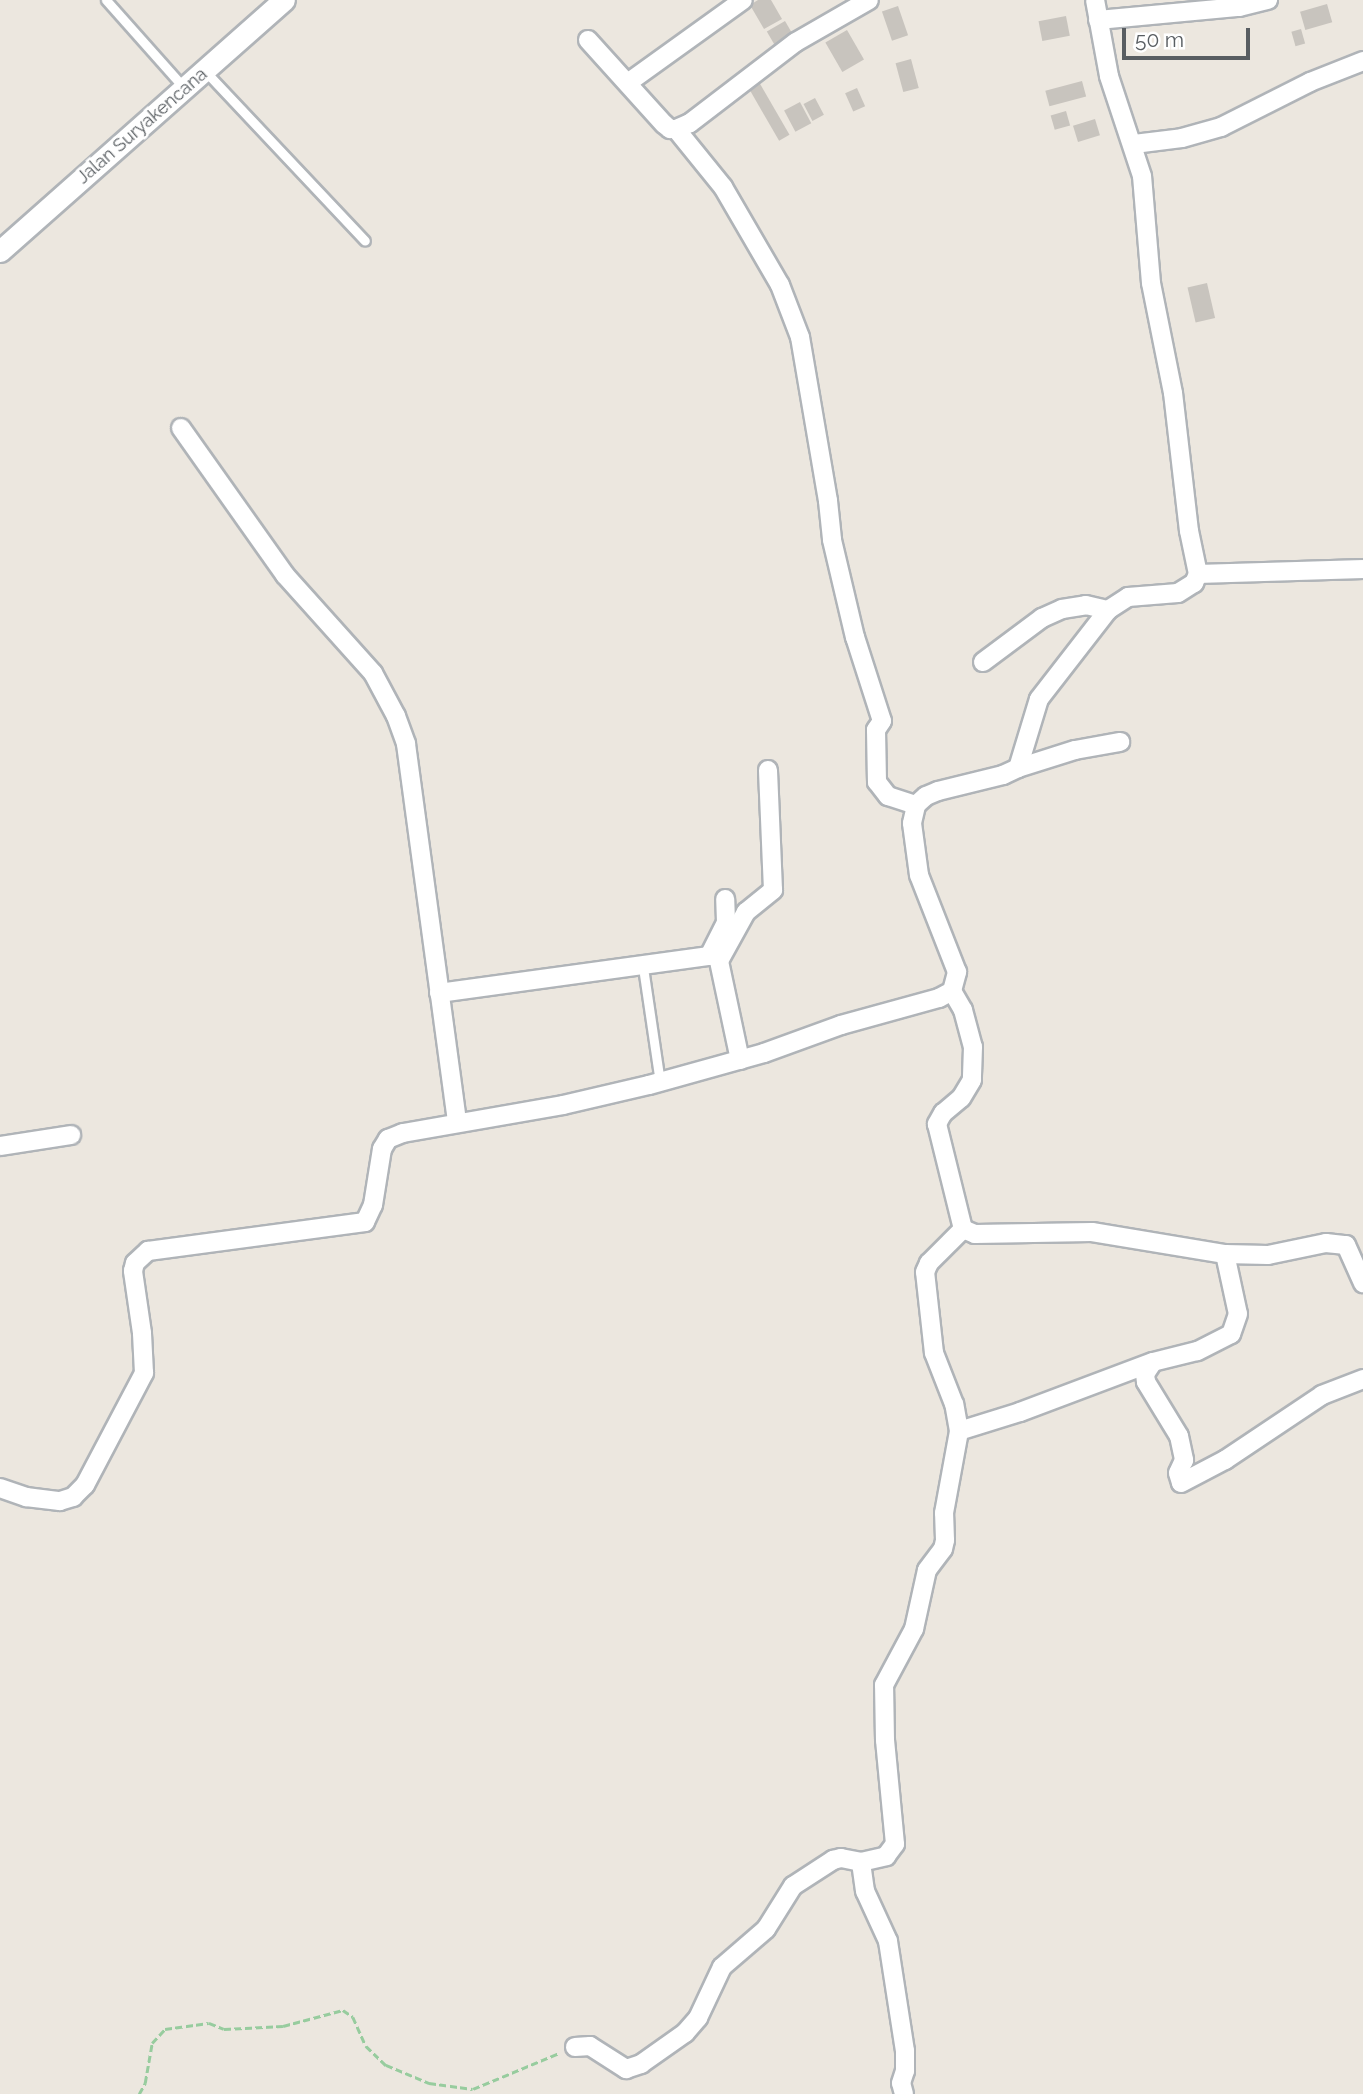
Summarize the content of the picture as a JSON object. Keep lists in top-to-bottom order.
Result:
{
  "streets": {
    "street": ["Jalan Suryakencana"]
  },
  "scale_bar": "50 m"
}
